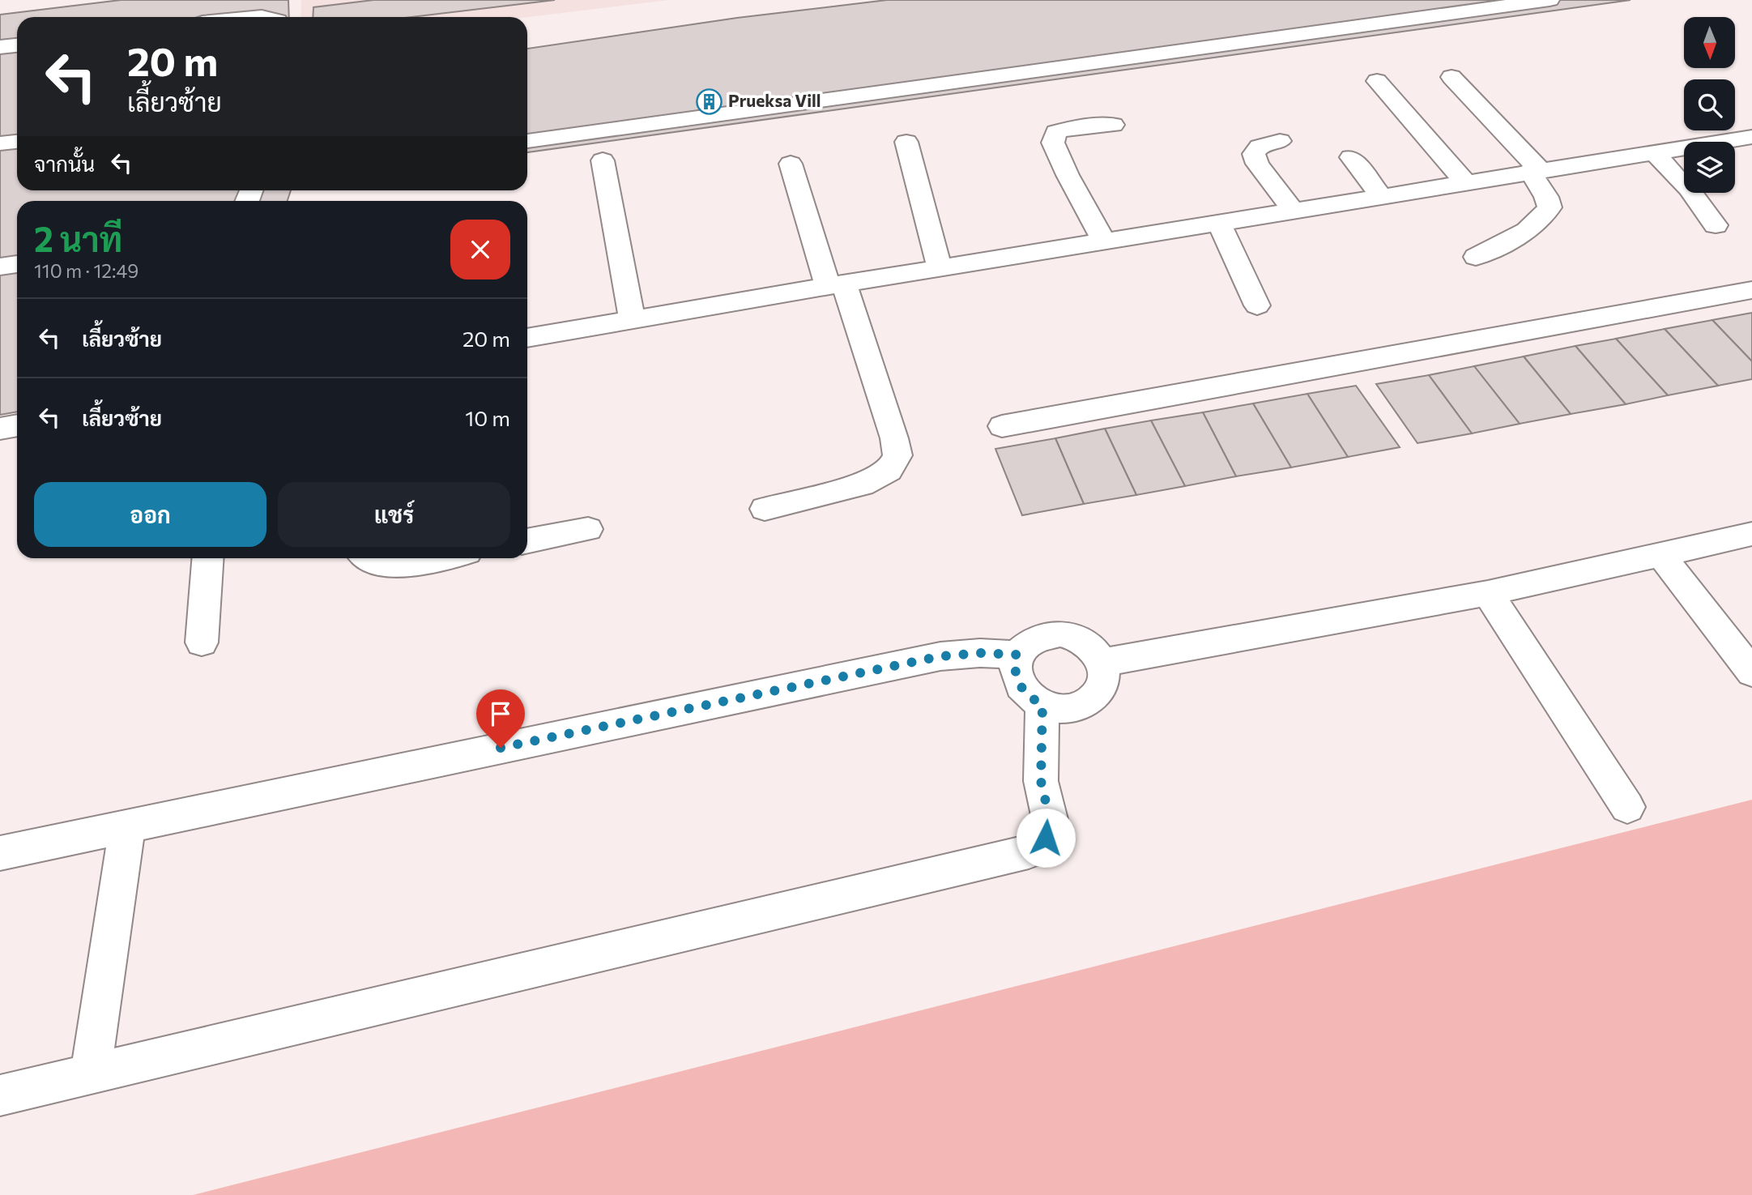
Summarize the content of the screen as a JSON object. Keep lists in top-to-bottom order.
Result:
{
  "places": {
    "building": ["Prueksa Vill"]
  },
  "north": "bottom",
  "page": {
    "turn": ["20 m", "เลี้ยวซ้าย"],
    "then": "จากนั้น",
    "heading": ["2 นาที", "110 m · 12:49"],
    "list": [
      {
        "name": "เลี้ยวซ้าย",
        "value": "20 m"
      },
      {
        "name": "เลี้ยวซ้าย",
        "value": "10 m"
      }
    ],
    "buttons": ["ออก", "แชร์"]
  }
}
